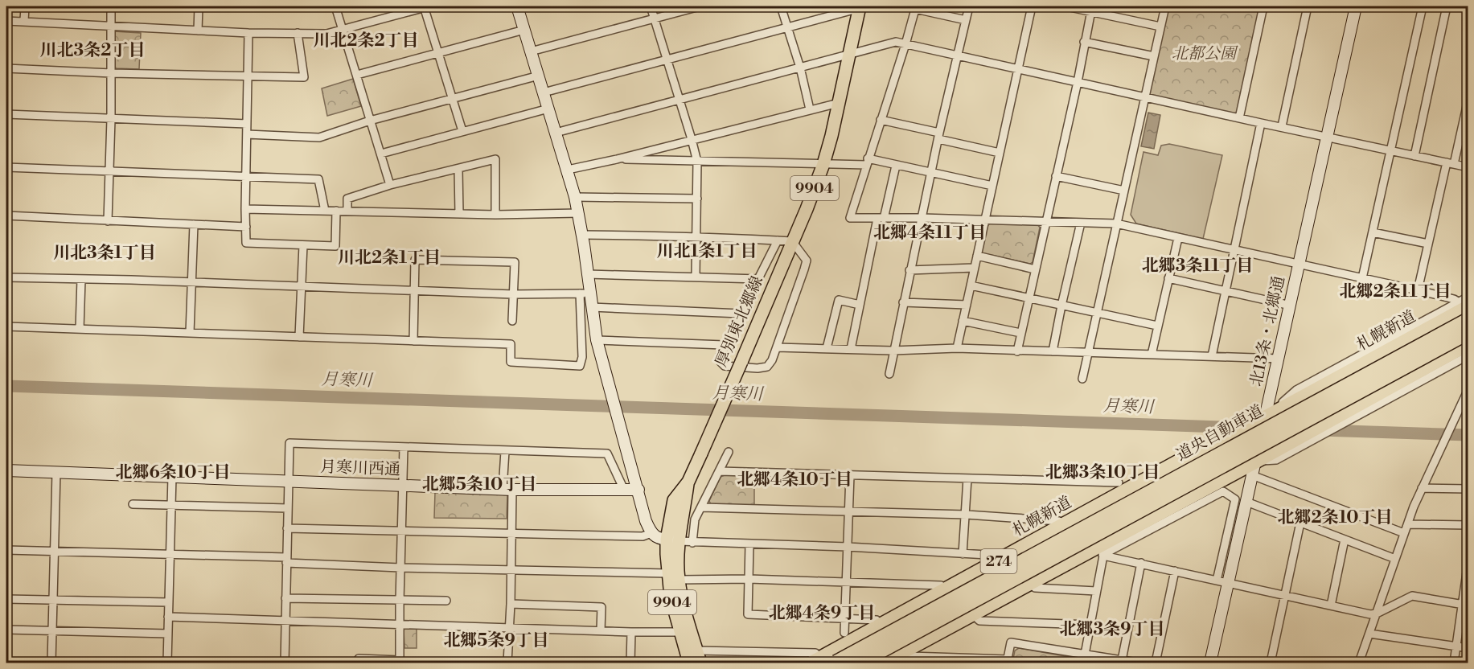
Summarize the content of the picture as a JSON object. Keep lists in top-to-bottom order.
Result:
{
  "streets": {
    "highway": ["札幌新道", "道央自動車道", "274"],
    "main road": ["9904", "厚別東北郷線"],
    "street": ["北13条・北郷通", "月寒川西通"]
  },
  "crossings": [
    ["北13条・北郷通", "札幌新道"],
    ["北13条・北郷通", "274"]
  ],
  "districts": [
    "川北2条2丁目",
    "川北3条2丁目",
    "北郷4条11丁目",
    "川北1条1丁目",
    "川北3条1丁目",
    "川北2条1丁目",
    "北郷3条11丁目",
    "北郷2条11丁目",
    "北郷6条10丁目",
    "北郷3条10丁目",
    "北郷4条10丁目",
    "北郷5条10丁目",
    "北郷2条10丁目",
    "北郷4条9丁目",
    "北郷3条9丁目",
    "北郷5条9丁目"
  ],
  "water": ["月寒川"],
  "parks": ["北都公園"]
}
